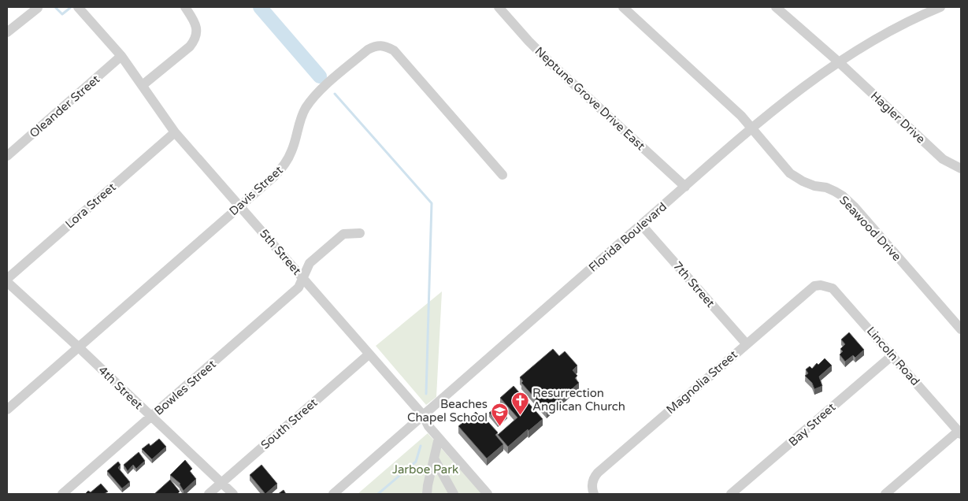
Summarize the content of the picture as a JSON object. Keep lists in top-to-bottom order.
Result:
{
  "streets": {
    "street": [
      "Neptune Grove Drive East",
      "Oleander Street",
      "Hagler Drive",
      "Davis Street",
      "Lora Street",
      "Seawood Drive",
      "Florida Boulevard",
      "5th Street",
      "7th Street",
      "Lincoln Road",
      "Magnolia Street",
      "4th Street",
      "Bowles Street",
      "South Street",
      "Bay Street"
    ]
  },
  "crossings": [
    ["Neptune Grove Drive East", "Florida Boulevard"],
    ["Oleander Street", "5th Street"],
    ["Hagler Drive", "Florida Boulevard"],
    ["Davis Street", "5th Street"],
    ["Davis Street", "4th Street"],
    ["Lora Street", "5th Street"],
    ["Seawood Drive", "Florida Boulevard"],
    ["Florida Boulevard", "5th Street"],
    ["Florida Boulevard", "7th Street"],
    ["5th Street", "Bowles Street"],
    ["5th Street", "South Street"],
    ["7th Street", "Magnolia Street"],
    ["Lincoln Road", "Magnolia Street"],
    ["Lincoln Road", "Bay Street"],
    ["4th Street", "Bowles Street"],
    ["4th Street", "South Street"]
  ],
  "parks": ["Jarboe Park"],
  "places": {
    "church": ["Resurrection Anglican Church"],
    "school or university": ["Beaches Chapel School"]
  }
}
